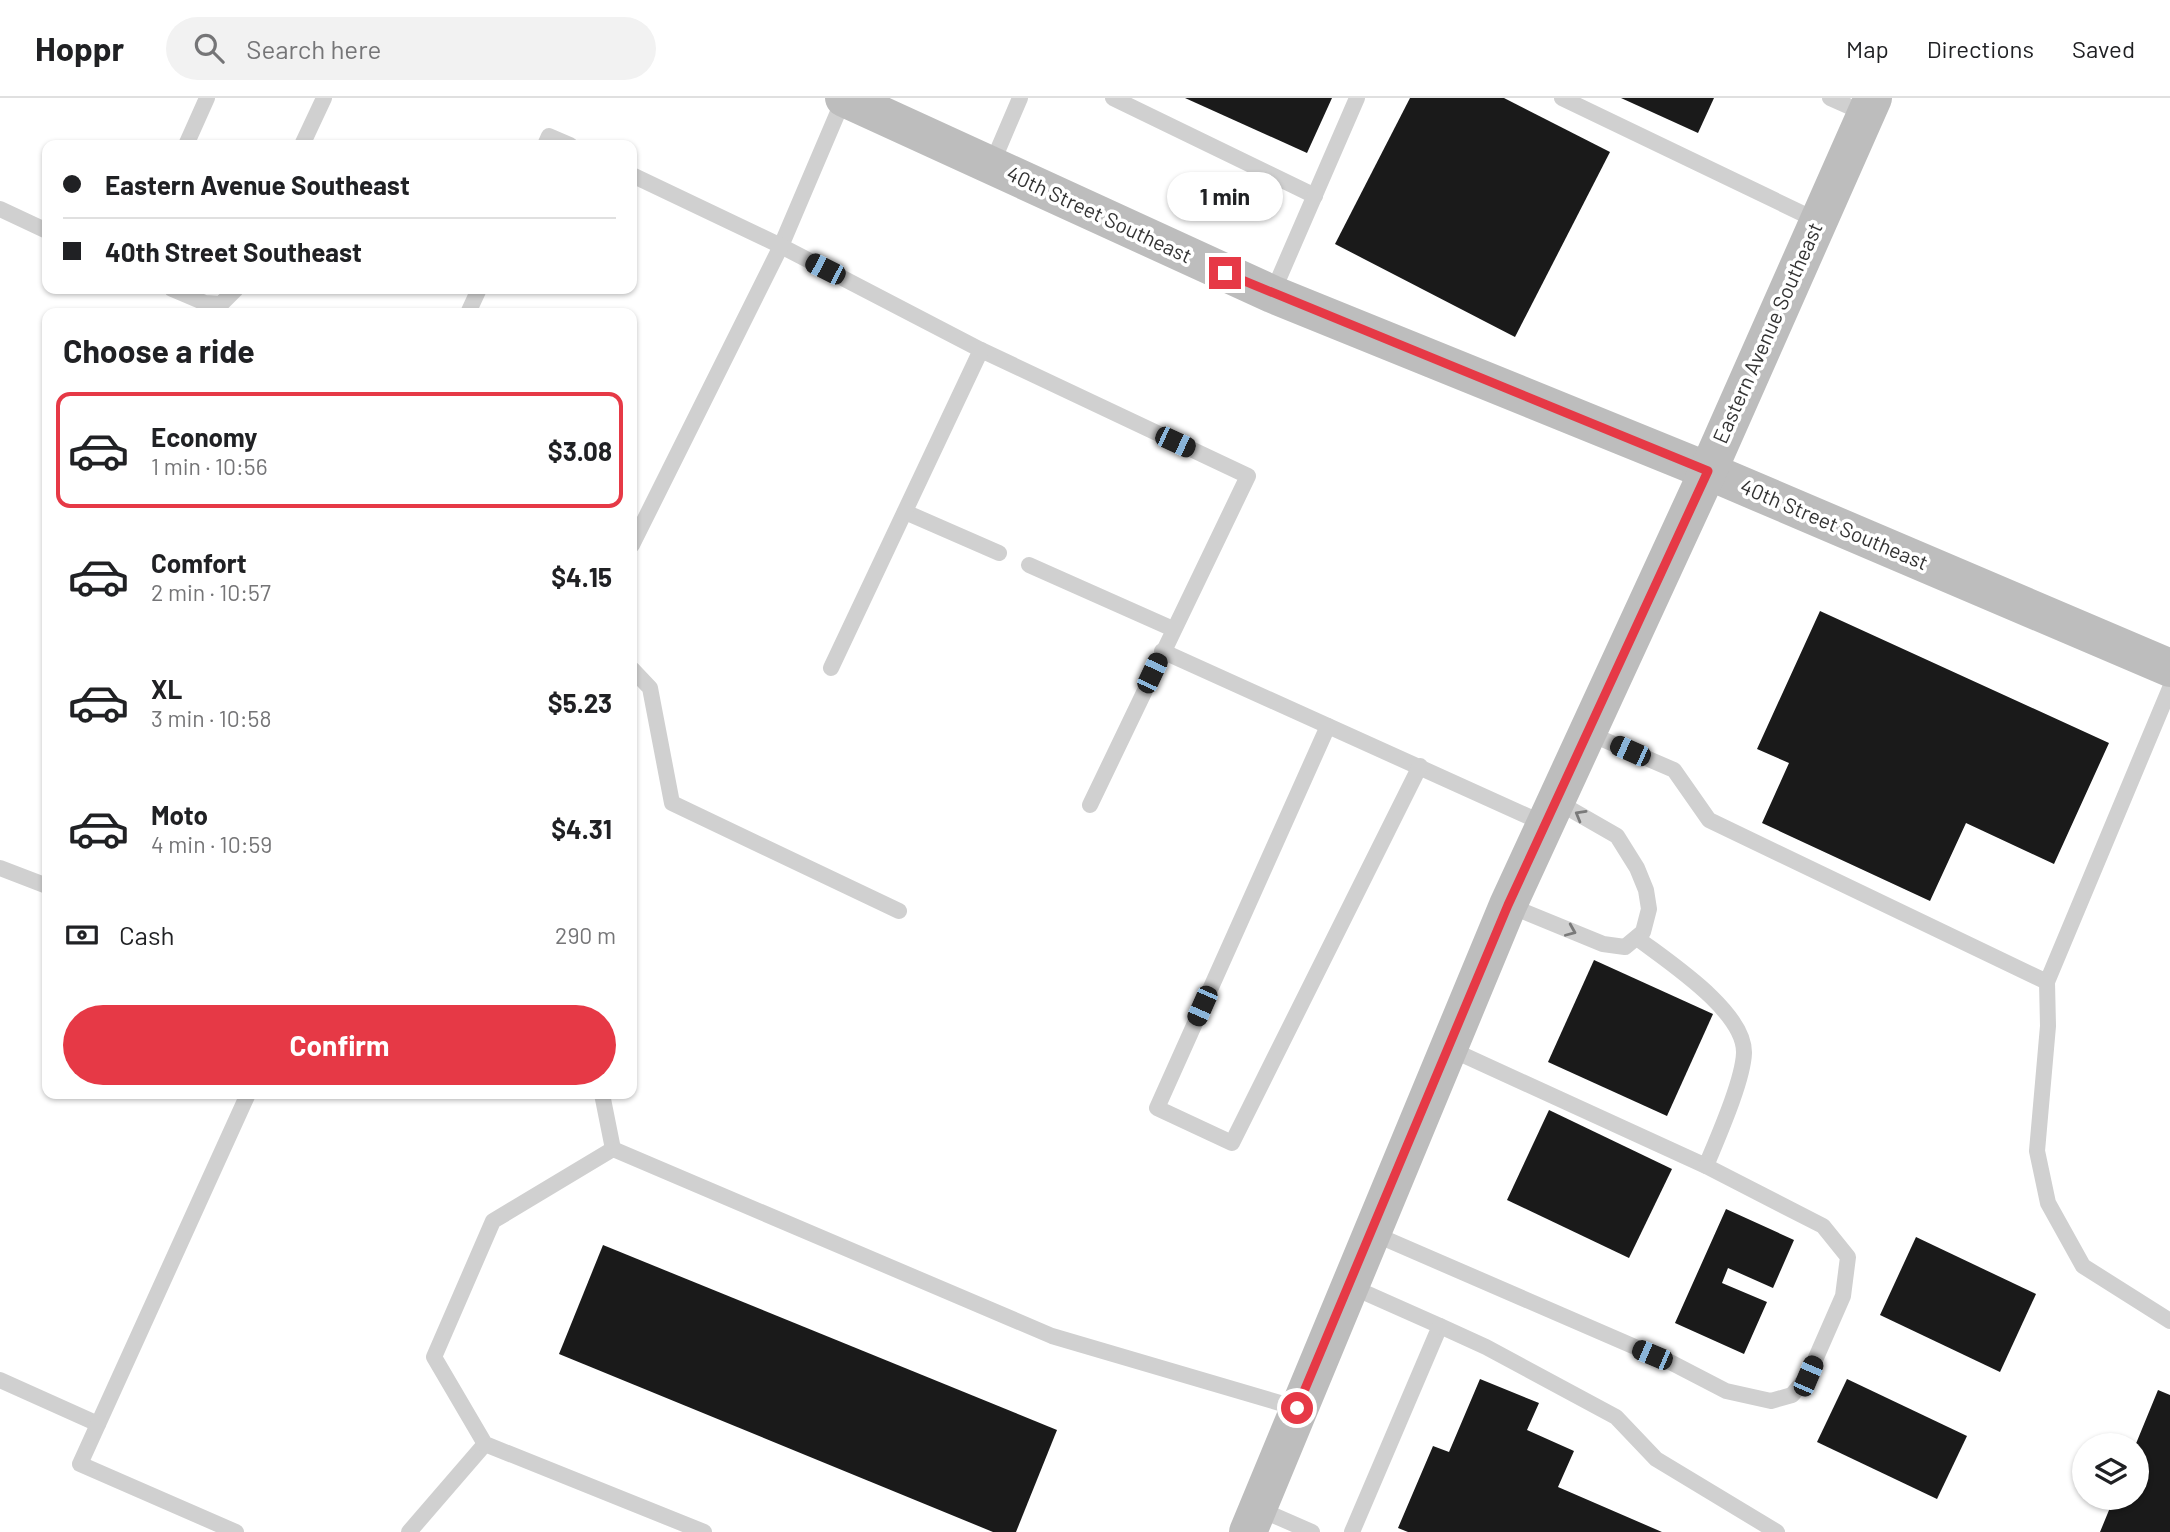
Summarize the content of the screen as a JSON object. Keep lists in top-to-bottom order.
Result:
{
  "streets": {
    "main road": ["40th Street Southeast", "Eastern Avenue Southeast"]
  },
  "crossings": [
    ["40th Street Southeast", "Eastern Avenue Southeast"]
  ],
  "page": {
    "header": "Hoppr",
    "search": "Search here",
    "nav": ["Map", "Directions", "Saved"],
    "banner": ["Eastern Avenue Southeast", "40th Street Southeast"],
    "bubble": "1 min",
    "heading": "Choose a ride",
    "list": [
      {
        "name": "Economy",
        "note": "1 min · 10:56",
        "value": "$3.08"
      },
      {
        "name": "Comfort",
        "note": "2 min · 10:57",
        "value": "$4.15"
      },
      {
        "name": "XL",
        "note": "3 min · 10:58",
        "value": "$5.23"
      },
      {
        "name": "Moto",
        "note": "4 min · 10:59",
        "value": "$4.31"
      }
    ],
    "pay": ["Cash", "290 m"],
    "buttons": "Confirm"
  }
}
